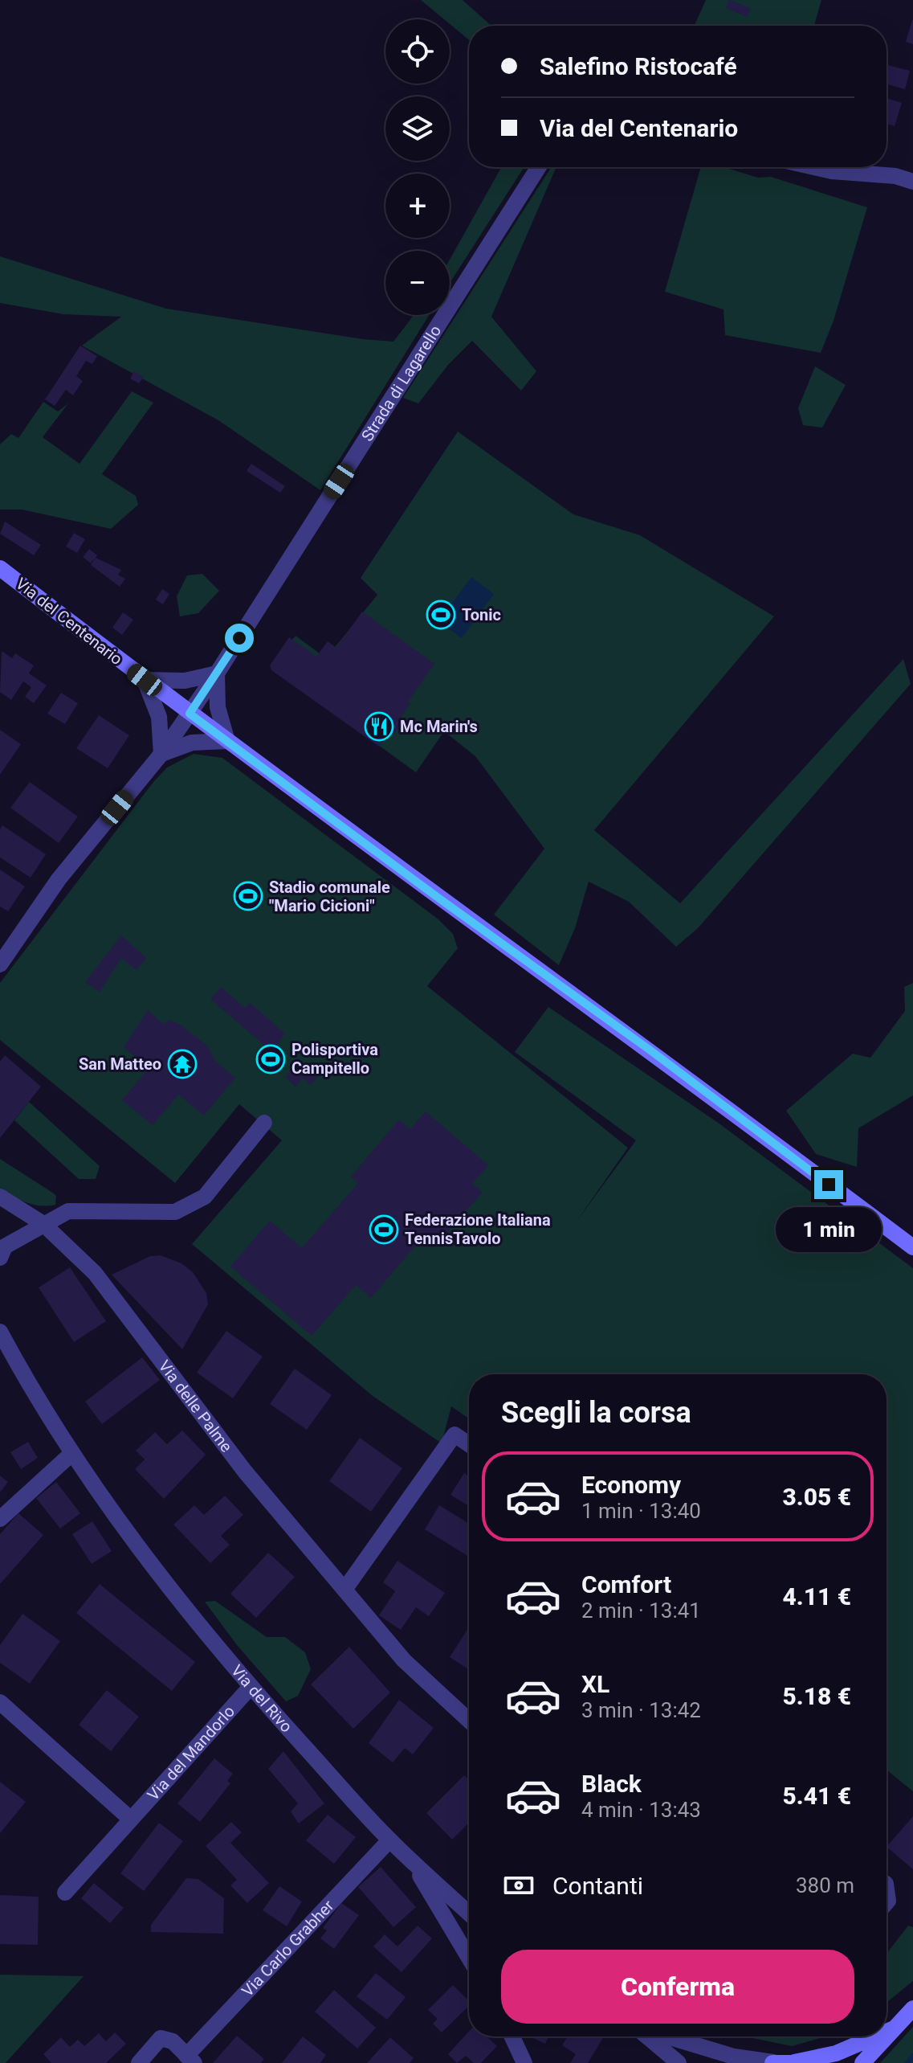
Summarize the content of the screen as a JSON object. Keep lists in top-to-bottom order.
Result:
{
  "streets": {
    "street": [
      "Strada di Lagarello",
      "Via del Centenario",
      "Via delle Palme",
      "Via del Rivo",
      "Via del Mandorlo",
      "Via Carlo Grabher"
    ]
  },
  "crossings": [
    ["Strada di Lagarello", "Via del Centenario"],
    ["Via del Rivo", "Via del Mandorlo"],
    ["Via del Rivo", "Via Carlo Grabher"]
  ],
  "places": {
    "sports": [
      "Tonic",
      "Stadio comunale \"Mario Cicioni\"",
      "Polisportiva Campitello",
      "Federazione Italiana TennisTavolo"
    ],
    "restaurant": ["Mc Marin's"],
    "temple": ["San Matteo"]
  },
  "page": {
    "map_buttons": ["+", "−"],
    "banner": ["Salefino Ristocafé", "Via del Centenario"],
    "bubble": "1 min",
    "heading": "Scegli la corsa",
    "list": [
      {
        "name": "Economy",
        "note": "1 min · 13:40",
        "value": "3.05 €"
      },
      {
        "name": "Comfort",
        "note": "2 min · 13:41",
        "value": "4.11 €"
      },
      {
        "name": "XL",
        "note": "3 min · 13:42",
        "value": "5.18 €"
      },
      {
        "name": "Black",
        "note": "4 min · 13:43",
        "value": "5.41 €"
      }
    ],
    "pay": ["Contanti", "380 m"],
    "buttons": "Conferma"
  }
}
